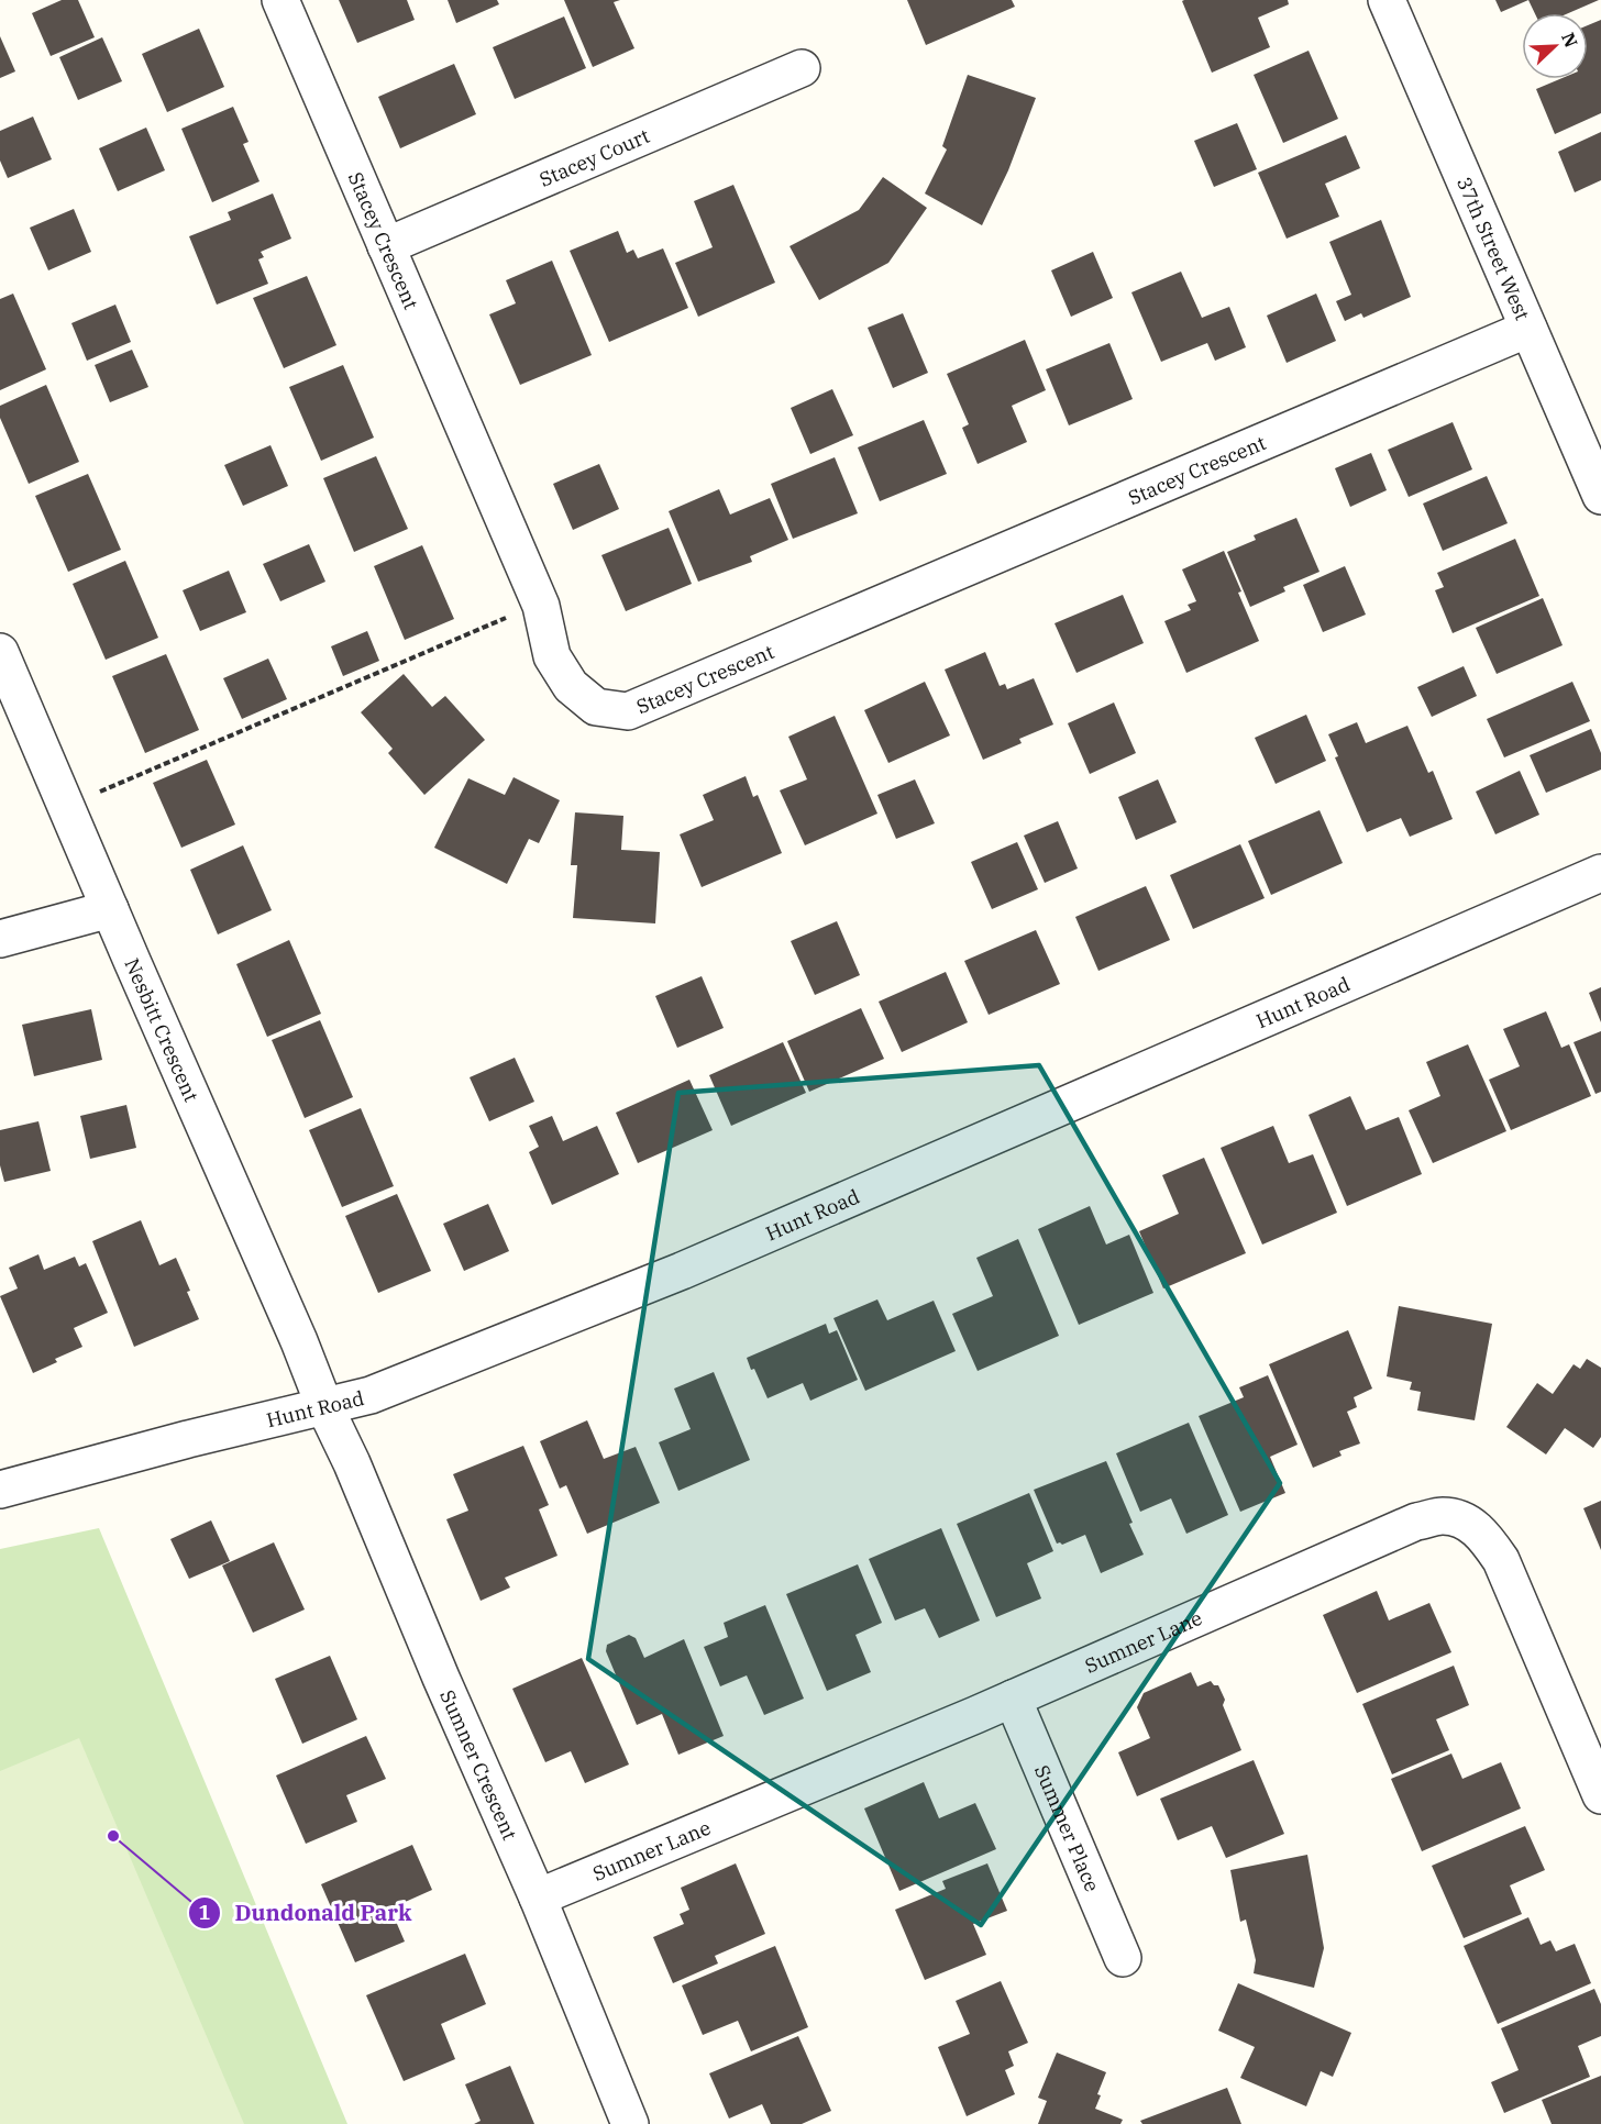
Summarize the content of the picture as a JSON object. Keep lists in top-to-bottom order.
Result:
{
  "streets": {
    "street": [
      "Stacey Court",
      "Stacey Crescent",
      "37th Street West",
      "Hunt Road",
      "Nesbitt Crescent",
      "Sumner Lane",
      "Sumner Crescent",
      "Summer Place"
    ]
  },
  "crossings": [
    ["Stacey Court", "Stacey Crescent"],
    ["Stacey Crescent", "37th Street West"],
    ["Hunt Road", "Nesbitt Crescent"],
    ["Hunt Road", "Sumner Crescent"],
    ["Nesbitt Crescent", "Sumner Crescent"],
    ["Sumner Lane", "Sumner Crescent"],
    ["Sumner Lane", "Summer Place"]
  ],
  "places": ["Dundonald Park"],
  "north": "top right"
}
